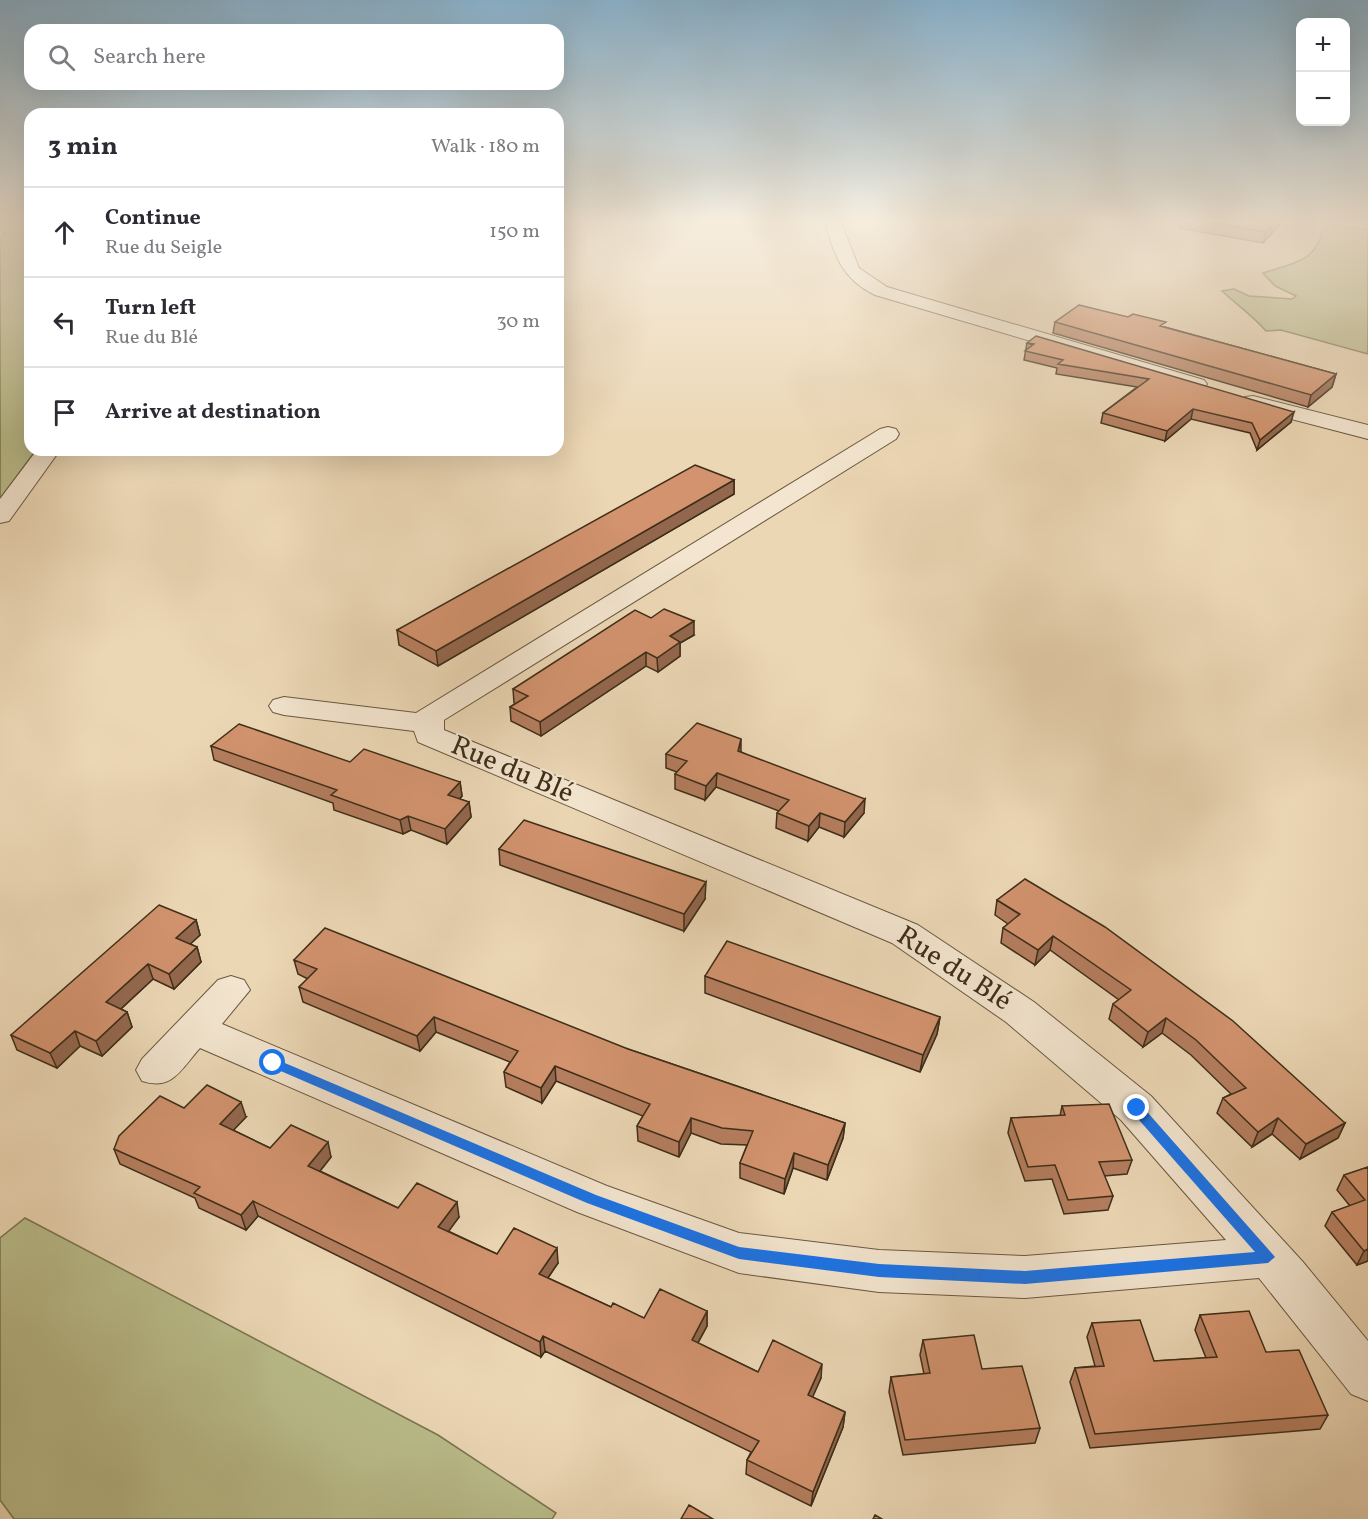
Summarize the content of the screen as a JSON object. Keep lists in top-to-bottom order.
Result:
{
  "streets": {
    "street": ["Rue du Blé"]
  },
  "page": {
    "map_buttons": ["+", "−"],
    "search": "Search here",
    "heading": ["3 min", "Walk · 180 m"],
    "list": [
      ["Continue", "Rue du Seigle", "150 m"],
      ["Turn left", "Rue du Blé", "30 m"],
      "Arrive at destination"
    ]
  }
}
